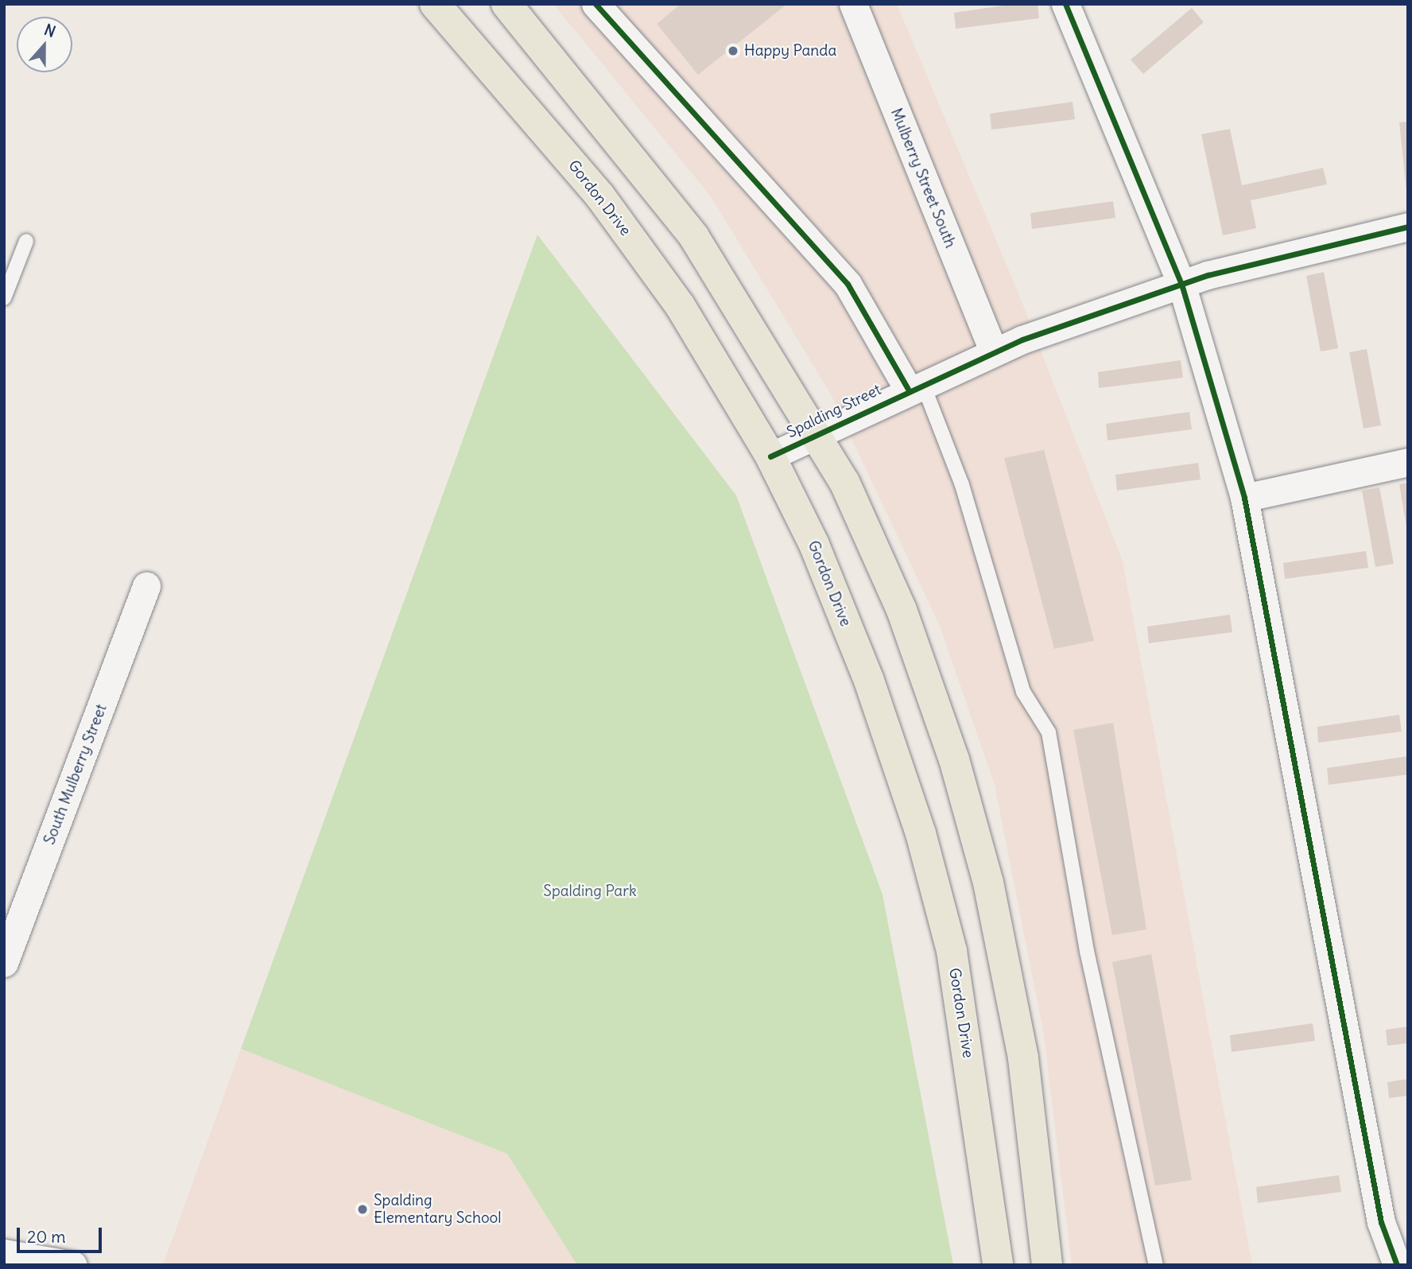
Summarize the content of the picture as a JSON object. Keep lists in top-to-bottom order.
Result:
{
  "streets": {
    "main road": ["Gordon Drive"],
    "street": ["Mulberry Street South", "Spalding Street", "South Mulberry Street"]
  },
  "crossings": [
    ["Mulberry Street South", "Spalding Street"],
    ["Gordon Drive", "Spalding Street"]
  ],
  "parks": ["Spalding Park"],
  "places": ["Happy Panda", "Spalding Elementary School"],
  "scale_bar": "20 m",
  "north": "top"
}
